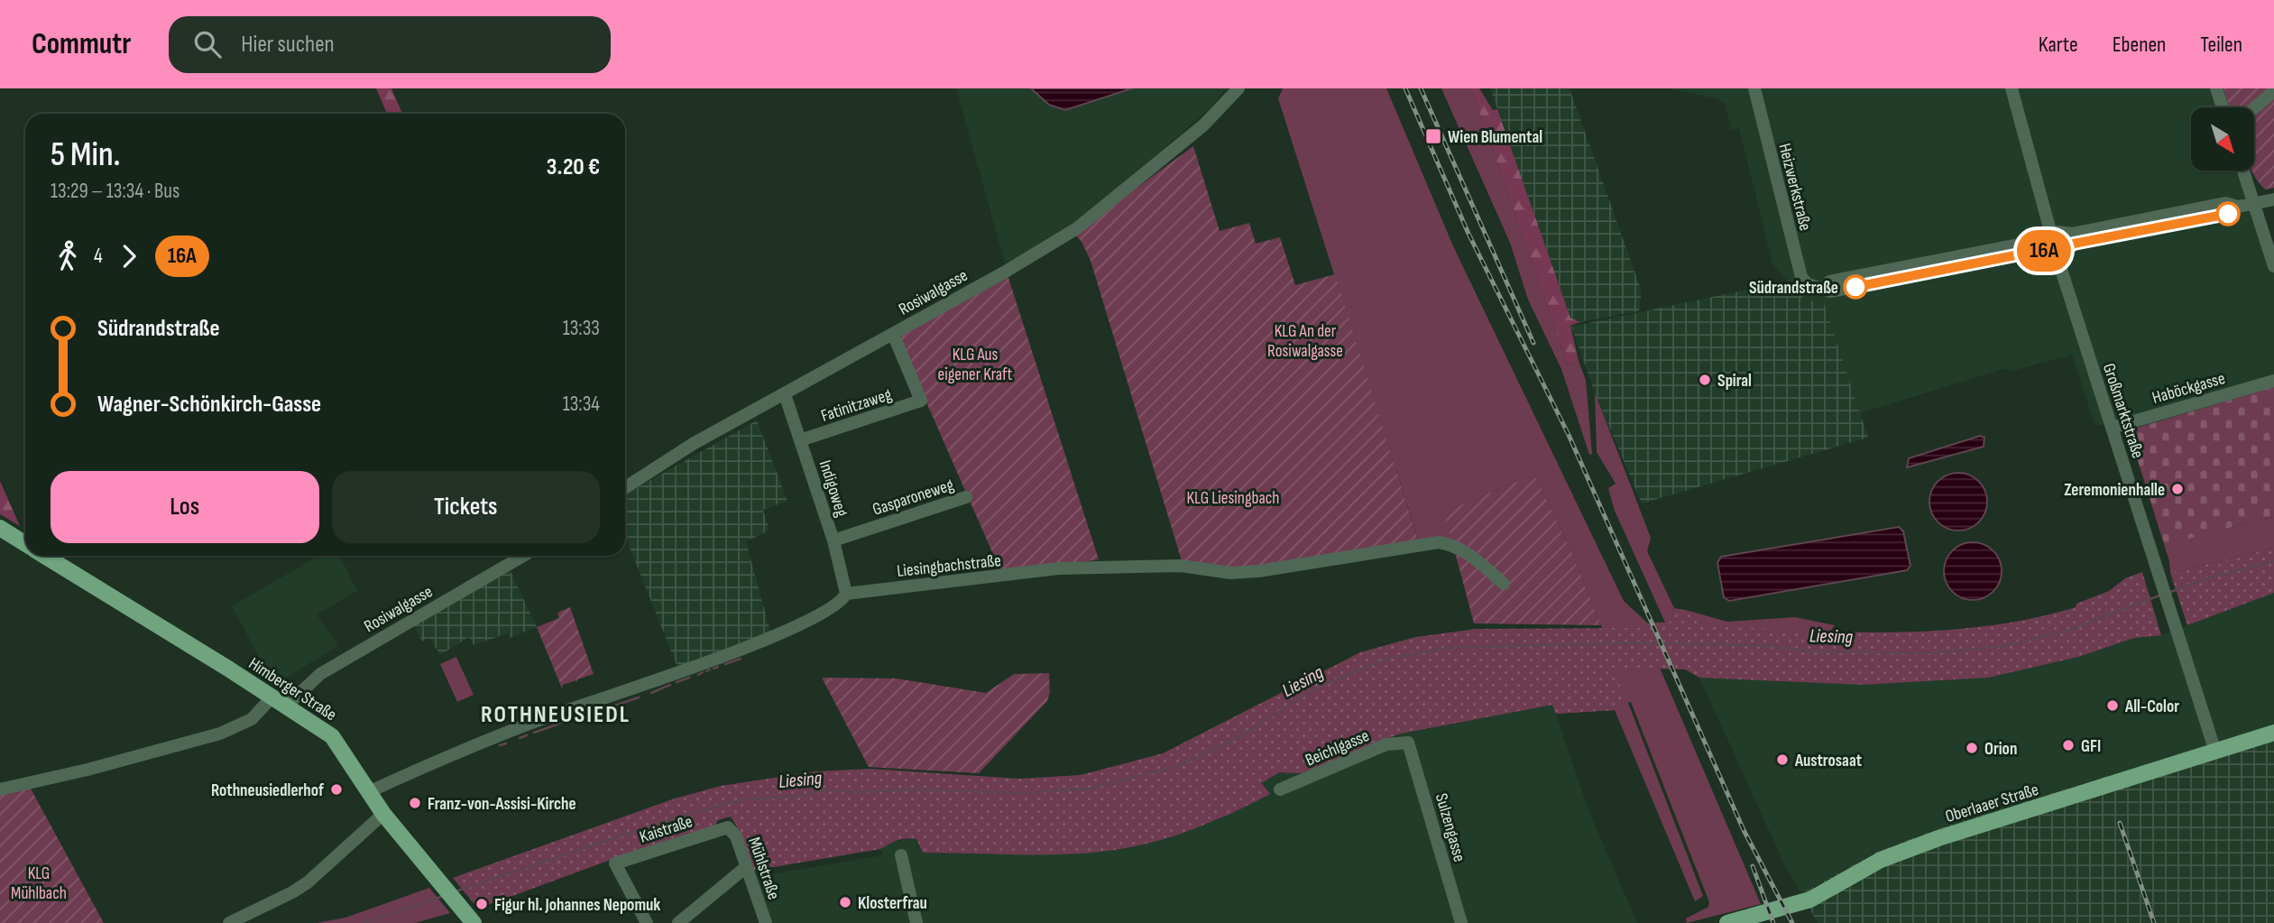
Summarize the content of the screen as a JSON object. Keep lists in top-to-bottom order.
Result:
{
  "streets": {
    "main road": ["Himberger Straße", "Oberlaaer Straße"],
    "street": [
      "Heizwerkstraße",
      "Rosiwalgasse",
      "Haböckgasse",
      "Fatinitzaweg",
      "Großmarktstraße",
      "Indigoweg",
      "Gasparoneweg",
      "Liesingbachstraße",
      "Beichlgasse",
      "Sulzengasse",
      "Kaistraße",
      "Mühlstraße"
    ]
  },
  "crossings": [
    ["Heizwerkstraße", "Großmarktstraße"],
    ["Rosiwalgasse", "Fatinitzaweg"],
    ["Rosiwalgasse", "Indigoweg"],
    ["Rosiwalgasse", "Himberger Straße"],
    ["Haböckgasse", "Großmarktstraße"],
    ["Fatinitzaweg", "Indigoweg"],
    ["Großmarktstraße", "Oberlaaer Straße"],
    ["Indigoweg", "Gasparoneweg"],
    ["Indigoweg", "Liesingbachstraße"],
    ["Beichlgasse", "Sulzengasse"],
    ["Kaistraße", "Mühlstraße"]
  ],
  "districts": ["ROTHNEUSIEDL"],
  "water": ["Liesing"],
  "parks": [
    "KLG An der Rosiwalgasse",
    "KLG Aus eigener Kraft",
    "KLG Liesingbach",
    "KLG Mühlbach"
  ],
  "places": {
    "transit": ["Wien Blumental"],
    "other": [
      "Südrandstraße",
      "Spiral",
      "Zeremonienhalle",
      "All-Color",
      "GFI",
      "Orion",
      "Austrosaat",
      "Rothneusiedlerhof",
      "Franz-von-Assisi-Kirche",
      "Klosterfrau",
      "Figur hl. Johannes Nepomuk"
    ]
  },
  "lines": ["bus line 16A"],
  "north": "bottom right",
  "page": {
    "header": "Commutr",
    "search": "Hier suchen",
    "nav": ["Karte", "Ebenen", "Teilen"],
    "on_map": "16A",
    "heading": ["5 Min.", "13:29 – 13:34 · Bus", "3.20 €"],
    "legs": ["4", "16A"],
    "list": [
      {
        "name": "Südrandstraße",
        "value": "13:33"
      },
      {
        "name": "Wagner-Schönkirch-Gasse",
        "value": "13:34"
      }
    ],
    "buttons": ["Los", "Tickets"]
  }
}
